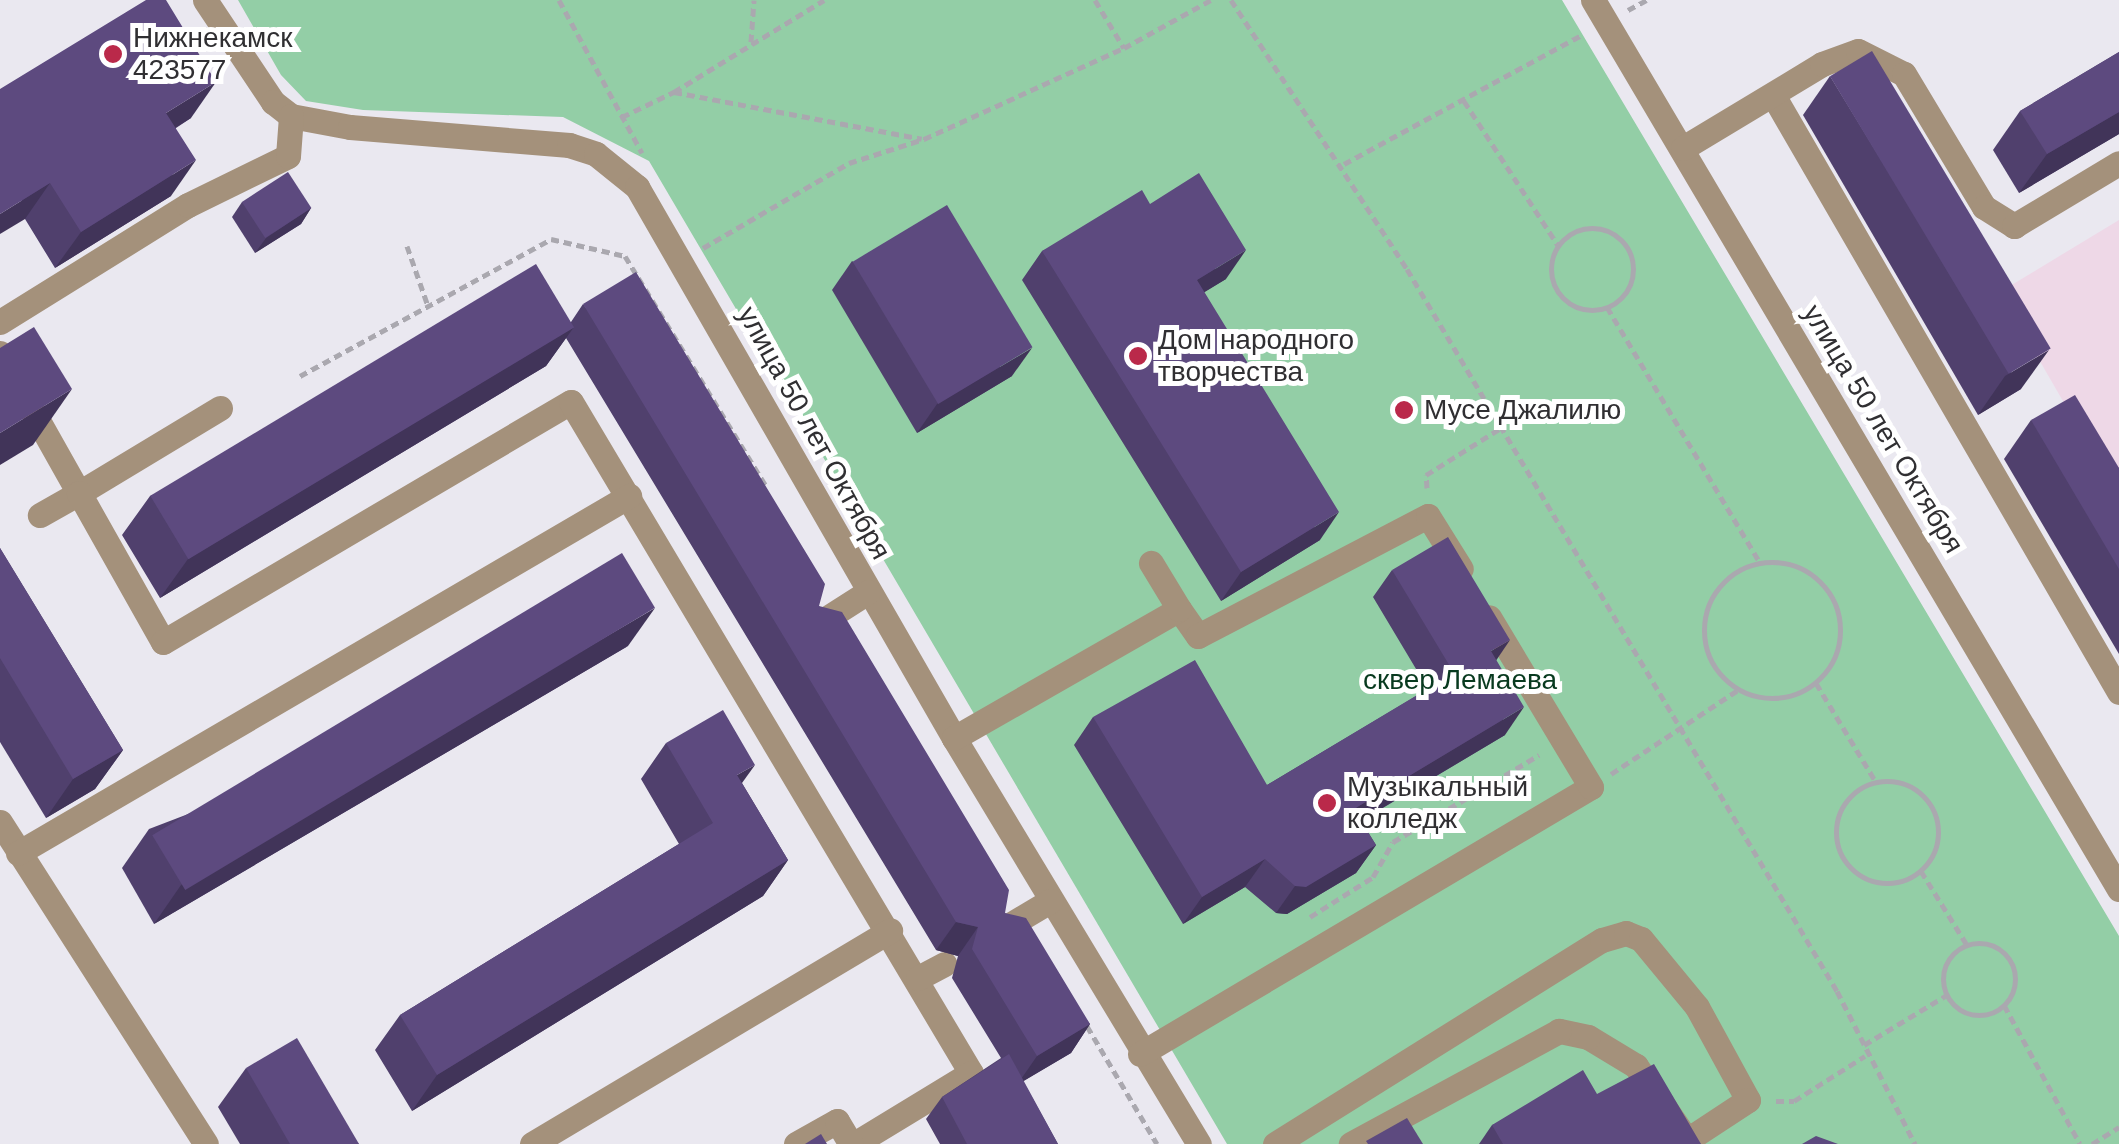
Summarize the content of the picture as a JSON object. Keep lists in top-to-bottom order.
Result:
{
  "streets": {
    "street": ["улица 50 лет Октября"]
  },
  "parks": ["сквер Лемаева"],
  "places": [
    "Нижнекамск 423577",
    "Дом народного творчества",
    "Мусе Джалилю",
    "Музыкальный колледж"
  ]
}
